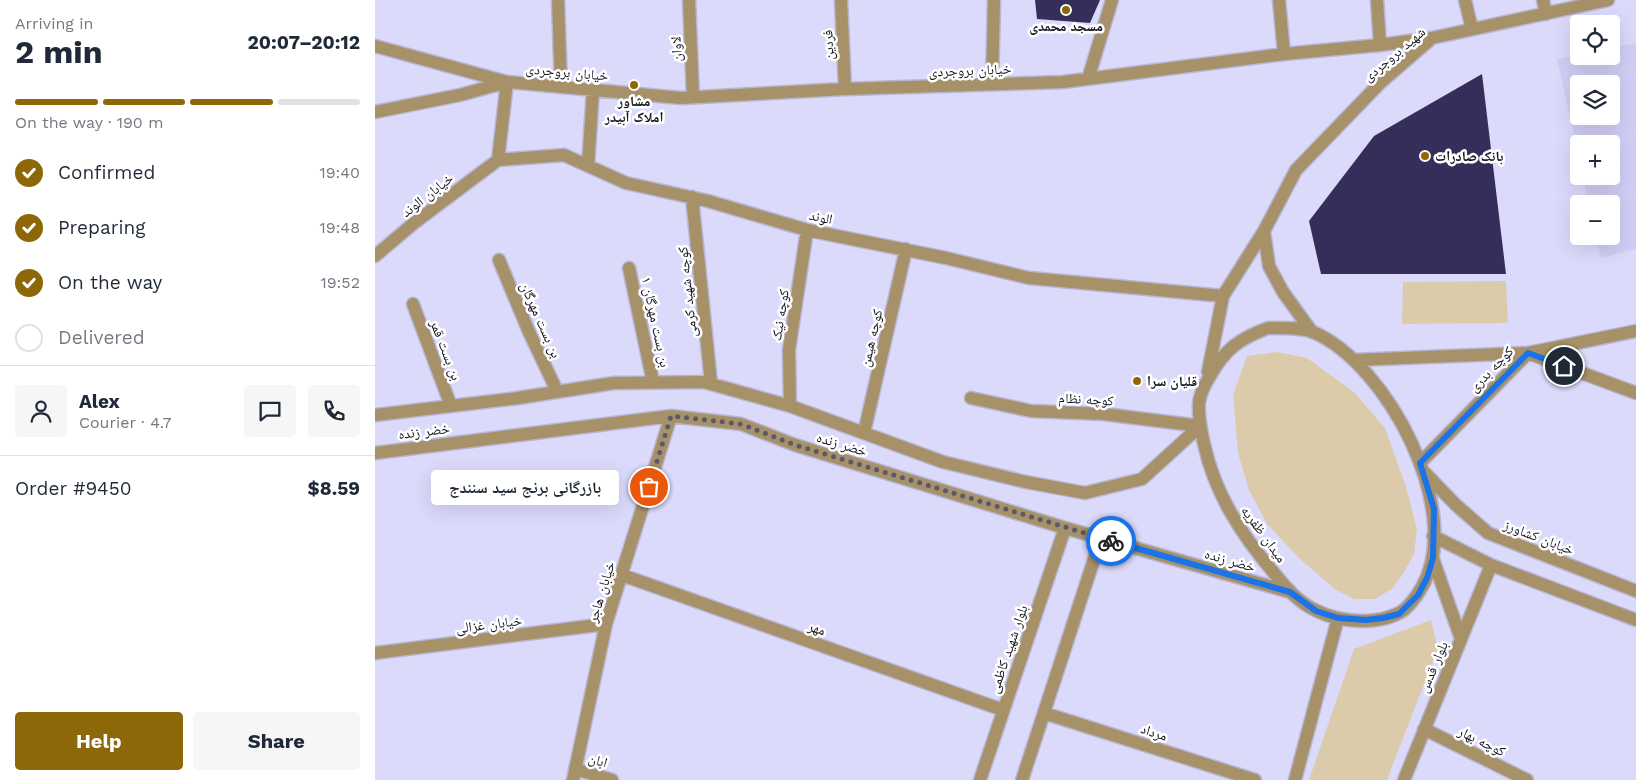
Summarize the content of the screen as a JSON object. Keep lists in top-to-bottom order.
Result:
{
  "streets": {
    "street": [
      "فردین",
      "لاوان",
      "شهید بروجردی",
      "خیابان بروجردی",
      "خیابان الوند",
      "الوند",
      "کوچه شهید کرمی",
      "کوچه نیک",
      "بن بست مهرگان",
      "بن بست مهرگان ۱",
      "کوچه هیمن",
      "بن بست قمر",
      "کوچه بدری",
      "کوچه نظام",
      "خضر زنده",
      "میدان ظفریه",
      "خیابان کشاورز",
      "خیابان هاجر",
      "خیابان غزالی",
      "مهر",
      "بلوار شهید کاظمی",
      "بلوار قدس",
      "مرداد",
      "کوچه بهار",
      "ابان"
    ]
  },
  "crossings": [
    ["فردین", "خیابان بروجردی"],
    ["لاوان", "خیابان بروجردی"],
    ["شهید بروجردی", "خیابان بروجردی"],
    ["شهید بروجردی", "الوند"],
    ["خیابان الوند", "الوند"],
    ["الوند", "کوچه شهید کرمی"],
    ["الوند", "کوچه نیک"],
    ["الوند", "کوچه هیمن"],
    ["کوچه شهید کرمی", "خضر زنده"],
    ["کوچه نیک", "خضر زنده"],
    ["بن بست مهرگان", "خضر زنده"],
    ["بن بست مهرگان ۱", "خضر زنده"],
    ["کوچه هیمن", "خضر زنده"],
    ["بن بست قمر", "خضر زنده"],
    ["کوچه بدری", "میدان ظفریه"],
    ["کوچه بدری", "خیابان کشاورز"],
    ["کوچه نظام", "خضر زنده"],
    ["کوچه نظام", "میدان ظفریه"],
    ["خضر زنده", "میدان ظفریه"],
    ["خضر زنده", "خیابان هاجر"],
    ["خضر زنده", "بلوار شهید کاظمی"],
    ["میدان ظفریه", "خیابان کشاورز"],
    ["خیابان هاجر", "خیابان غزالی"],
    ["خیابان هاجر", "مهر"],
    ["خیابان هاجر", "ابان"],
    ["مهر", "بلوار شهید کاظمی"],
    ["بلوار قدس", "کوچه بهار"]
  ],
  "places": [
    "مسجد محمدی",
    "مشاور املاک آبیدر",
    "بانک صادرات",
    "قلیان سرا",
    "بازرگانی برنج سید سنندج"
  ],
  "page": {
    "heading": ["2 min", "Arriving in", "20:07–20:12"],
    "panel": [
      "Alex",
      "Courier · 4.7",
      "Order #9450",
      "$8.59"
    ],
    "map_buttons": ["+", "−"],
    "bar": "On the way · 190 m",
    "list": [
      ["Confirmed", "19:40"],
      ["Preparing", "19:48"],
      ["On the way", "19:52"],
      "Delivered"
    ],
    "bubble": "بازرگانی برنج سید سنندج",
    "buttons": ["Help", "Share"]
  }
}
